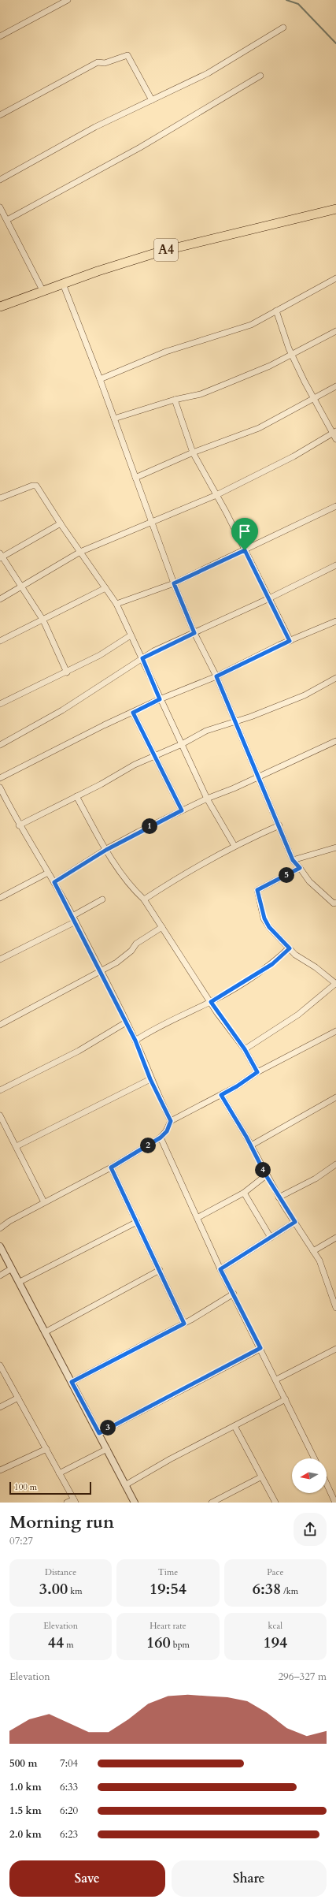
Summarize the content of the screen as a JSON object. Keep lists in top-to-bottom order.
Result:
{
  "streets": {
    "highway": ["A4"]
  },
  "scale_bar": "100 m",
  "north": "left",
  "page": {
    "pins": [
      "1",
      "5",
      "2",
      "4",
      "3"
    ],
    "scale": "100 m",
    "heading": ["Morning run", "07:27"],
    "stats": [
      ["Distance", "3.00 km"],
      ["Time", "19:54"],
      ["Pace", "6:38 /km"],
      ["Elevation", "44 m"],
      ["Heart rate", "160 bpm"],
      ["kcal", "194"]
    ],
    "chart": ["Elevation", "296–327 m"],
    "list": [
      {
        "name": "500 m",
        "note": "7:04"
      },
      {
        "name": "1.0 km",
        "note": "6:33"
      },
      {
        "name": "1.5 km",
        "note": "6:20"
      },
      {
        "name": "2.0 km",
        "note": "6:23"
      }
    ],
    "buttons": ["Save", "Share"]
  }
}
